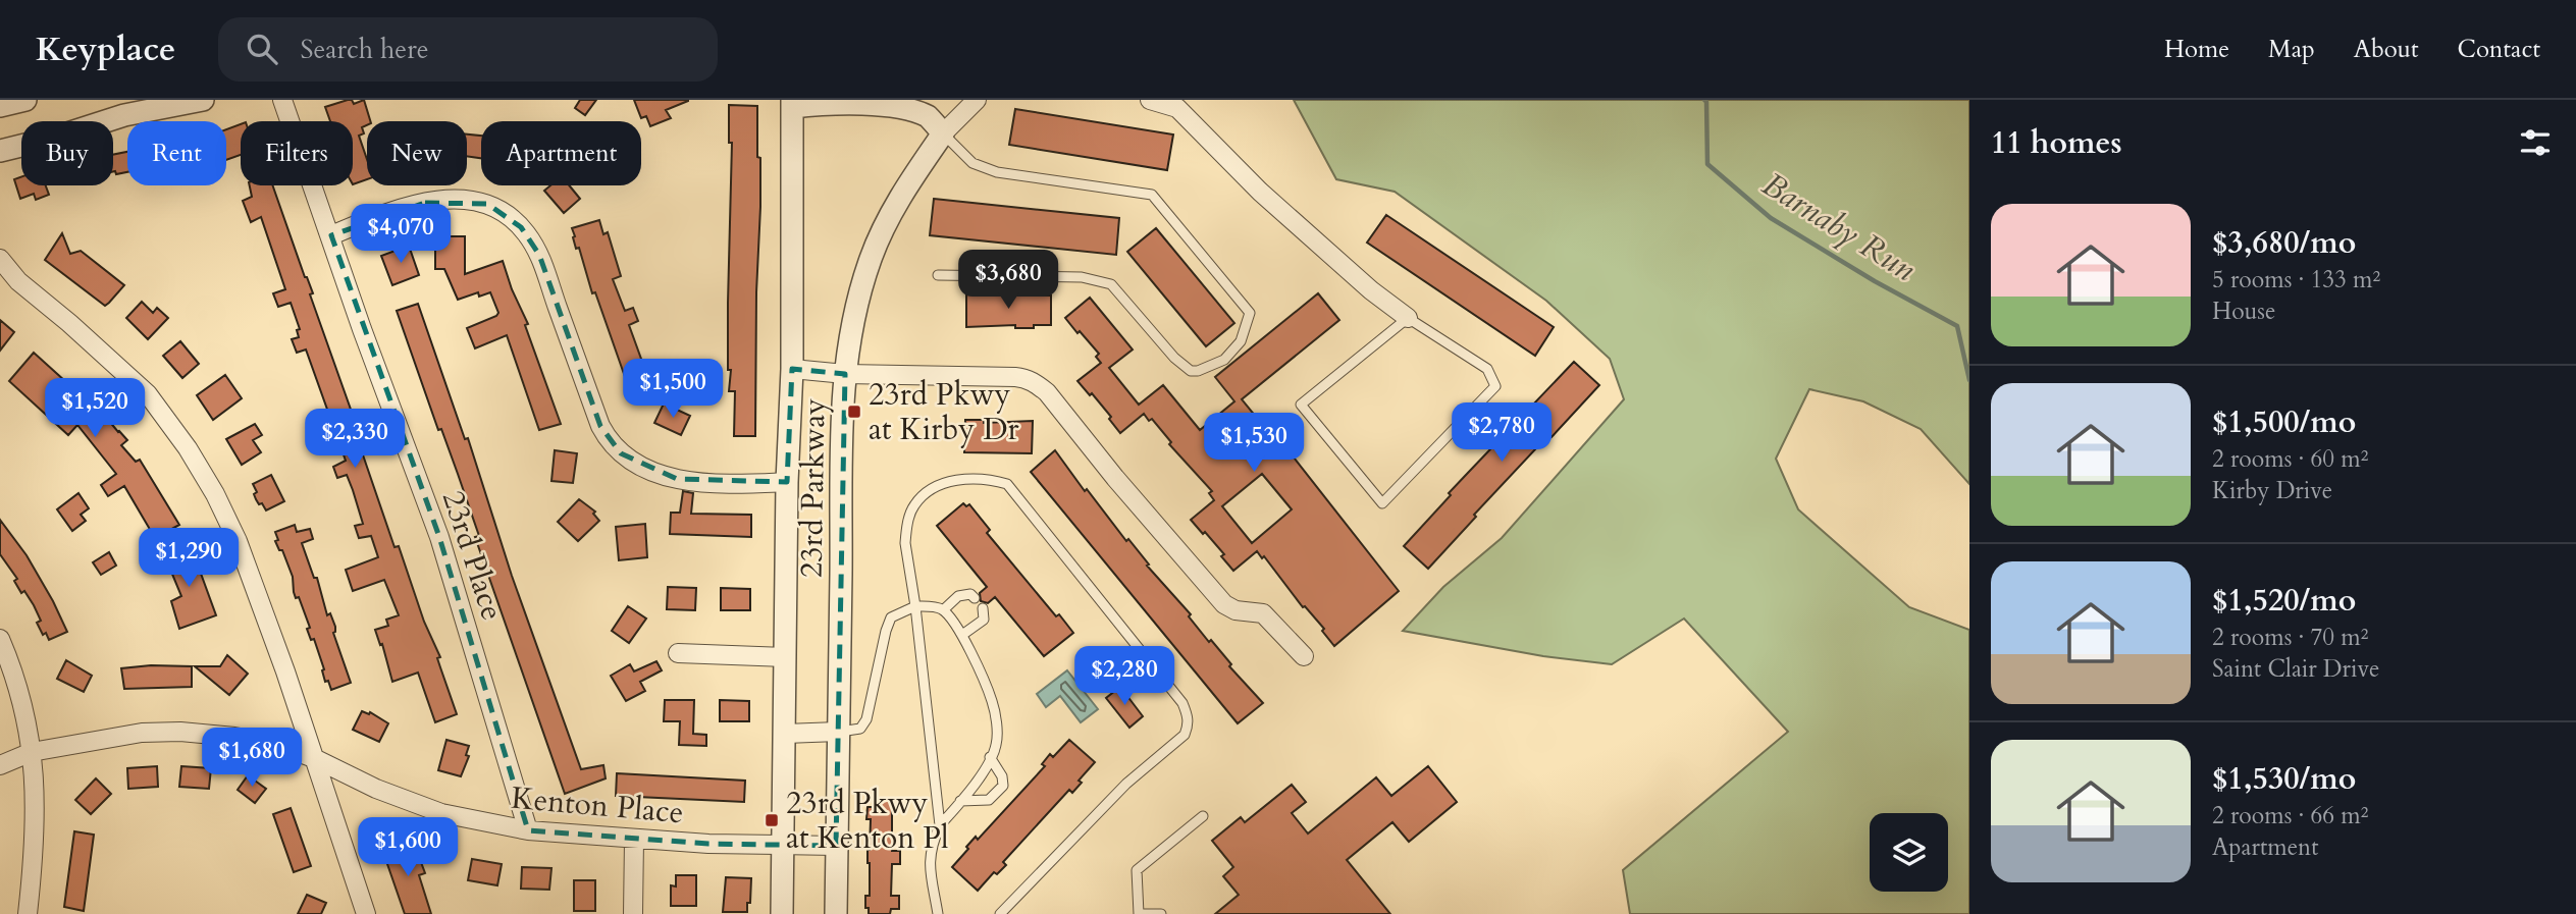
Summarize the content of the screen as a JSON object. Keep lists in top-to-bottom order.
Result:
{
  "streets": {
    "street": ["23rd Parkway", "23rd Place", "Kenton Place"]
  },
  "crossings": [
    ["23rd Parkway", "Kenton Place"],
    ["23rd Place", "Kenton Place"]
  ],
  "water": ["Barnaby Run"],
  "places": {
    "transit": ["23rd Pkwy at Kirby Dr", "23rd Pkwy at Kenton Pl"]
  },
  "page": {
    "header": "Keyplace",
    "search": "Search here",
    "nav": [
      "Home",
      "Map",
      "About",
      "Contact"
    ],
    "heading": "11 homes",
    "chip": [
      "Buy",
      "Rent",
      "Filters",
      "New",
      "Apartment"
    ],
    "list": [
      {
        "name": "$3,680/mo",
        "note": "5 rooms · 133 m² · House"
      },
      {
        "name": "$1,500/mo",
        "note": "2 rooms · 60 m² · Kirby Drive"
      },
      {
        "name": "$1,520/mo",
        "note": "2 rooms · 70 m² · Saint Clair Drive"
      },
      {
        "name": "$1,530/mo",
        "note": "2 rooms · 66 m² · Apartment"
      }
    ],
    "price": [
      "$4,070",
      "$3,680",
      "$1,500",
      "$1,520",
      "$2,780",
      "$2,330",
      "$1,530",
      "$1,290",
      "$2,280",
      "$1,680",
      "$1,600"
    ]
  }
}
